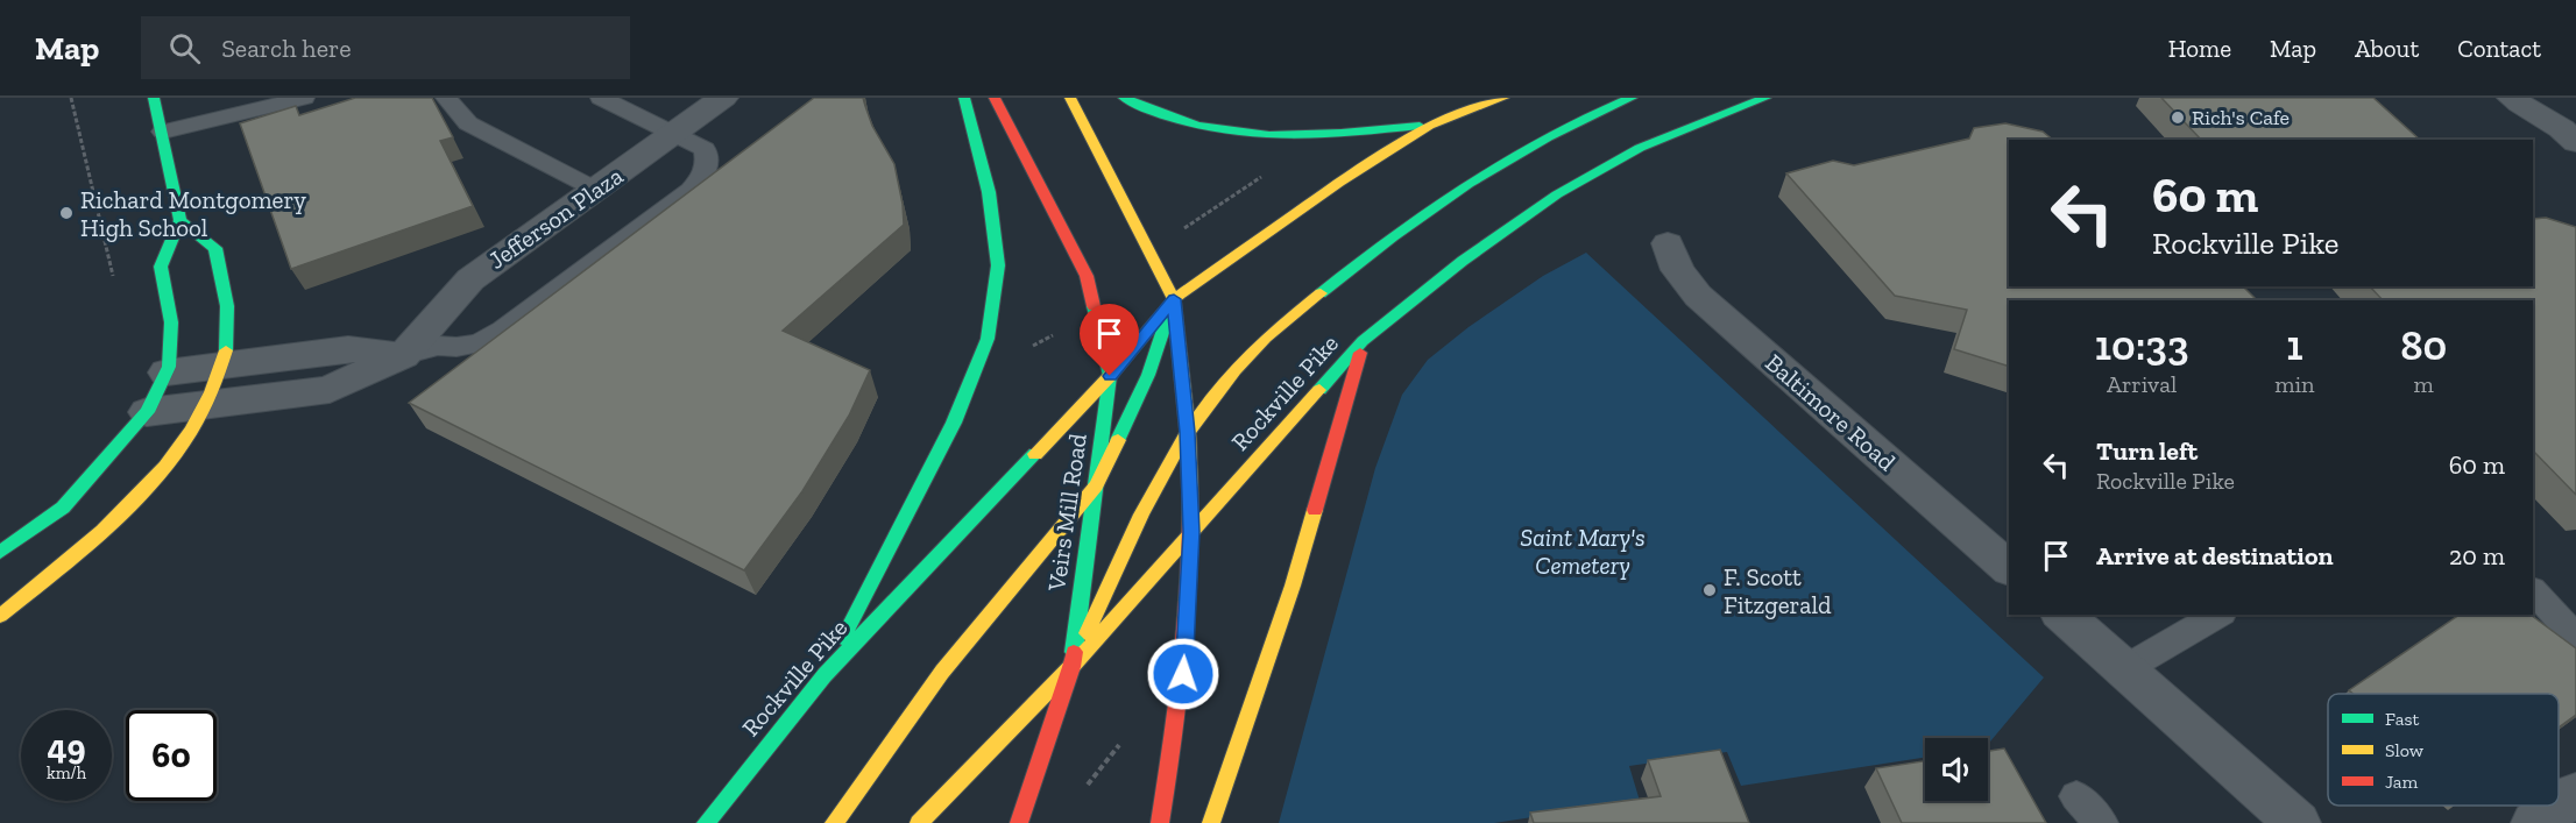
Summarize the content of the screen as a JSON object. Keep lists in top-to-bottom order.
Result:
{
  "streets": {
    "main road": ["Rockville Pike", "Veirs Mill Road"],
    "street": ["Jefferson Plaza", "Baltimore Road"]
  },
  "crossings": [
    ["Rockville Pike", "Veirs Mill Road"]
  ],
  "parks": ["Saint Mary's Cemetery"],
  "places": ["Rich's Cafe", "Richard Montgomery High School", "F. Scott Fitzgerald"],
  "legend": ["Fast", "Slow", "Jam"],
  "page": {
    "header": "Map",
    "search": "Search here",
    "nav": [
      "Home",
      "Map",
      "About",
      "Contact"
    ],
    "turn": ["60 m", "Rockville Pike"],
    "eta": [
      "10:33",
      "Arrival",
      "1",
      "min",
      "80",
      "m"
    ],
    "list": [
      {
        "name": "Turn left",
        "note": "Rockville Pike",
        "value": "60 m"
      },
      {
        "name": "Arrive at destination",
        "value": "20 m"
      }
    ],
    "speed": "49 km/h",
    "limit": "60"
  }
}
